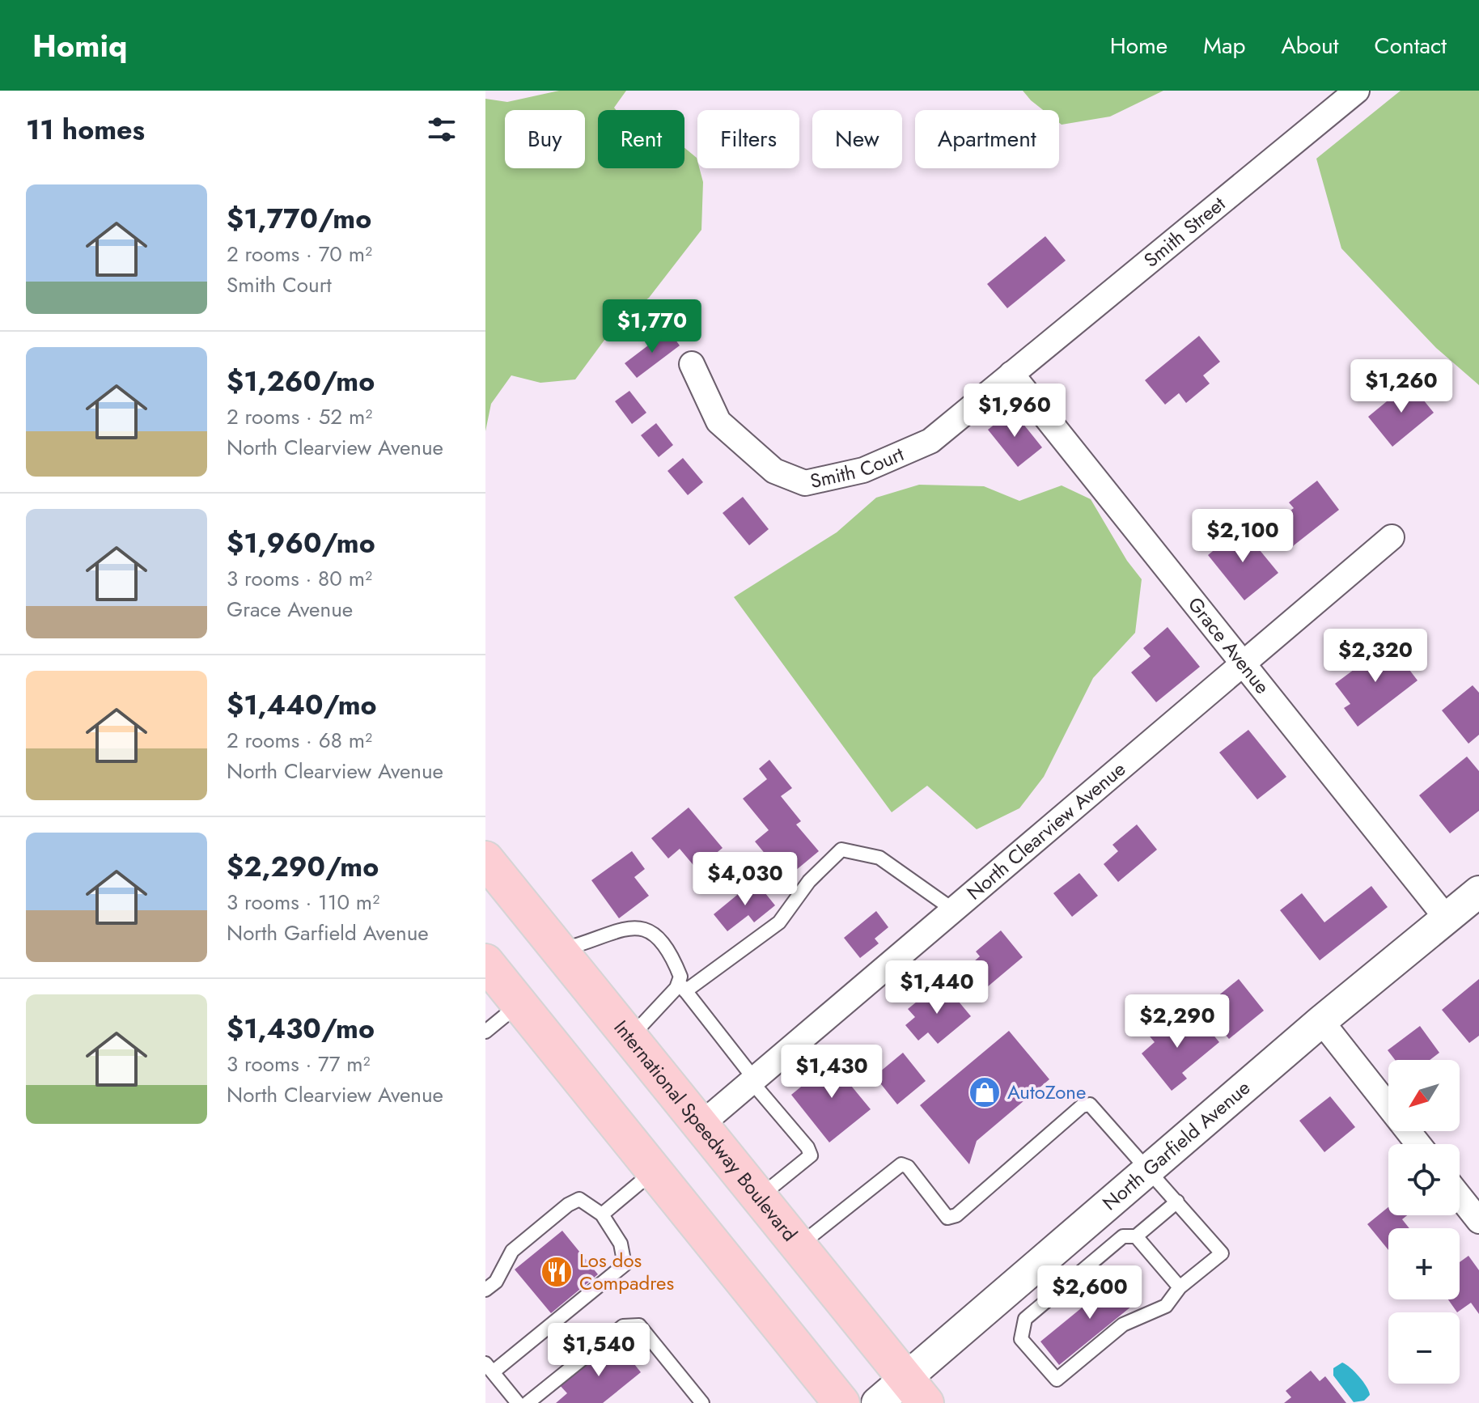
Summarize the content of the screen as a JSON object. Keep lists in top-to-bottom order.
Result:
{
  "streets": {
    "main road": ["International Speedway Boulevard"],
    "street": [
      "Smith Street",
      "Smith Court",
      "Grace Avenue",
      "North Clearview Avenue",
      "North Garfield Avenue"
    ]
  },
  "crossings": [
    ["Smith Street", "Smith Court"],
    ["Smith Street", "Grace Avenue"],
    ["Smith Court", "Grace Avenue"],
    ["Grace Avenue", "North Clearview Avenue"],
    ["Grace Avenue", "North Garfield Avenue"],
    ["North Clearview Avenue", "International Speedway Boulevard"],
    ["International Speedway Boulevard", "North Garfield Avenue"]
  ],
  "places": {
    "shop": ["AutoZone"],
    "restaurant": ["Los dos Compadres"]
  },
  "north": "bottom left",
  "page": {
    "header": "Homiq",
    "nav": [
      "Home",
      "Map",
      "About",
      "Contact"
    ],
    "heading": "11 homes",
    "chip": [
      "Buy",
      "Rent",
      "Filters",
      "New",
      "Apartment"
    ],
    "list": [
      {
        "name": "$1,770/mo",
        "note": "2 rooms · 70 m² · Smith Court"
      },
      {
        "name": "$1,260/mo",
        "note": "2 rooms · 52 m² · North Clearview Avenue"
      },
      {
        "name": "$1,960/mo",
        "note": "3 rooms · 80 m² · Grace Avenue"
      },
      {
        "name": "$1,440/mo",
        "note": "2 rooms · 68 m² · North Clearview Avenue"
      },
      {
        "name": "$2,290/mo",
        "note": "3 rooms · 110 m² · North Garfield Avenue"
      },
      {
        "name": "$1,430/mo",
        "note": "3 rooms · 77 m² · North Clearview Avenue"
      }
    ],
    "price": [
      "$1,770",
      "$1,260",
      "$1,960",
      "$2,100",
      "$2,320",
      "$4,030",
      "$1,440",
      "$2,290",
      "$1,430",
      "$2,600",
      "$1,540"
    ],
    "map_buttons": ["+", "−"]
  }
}
